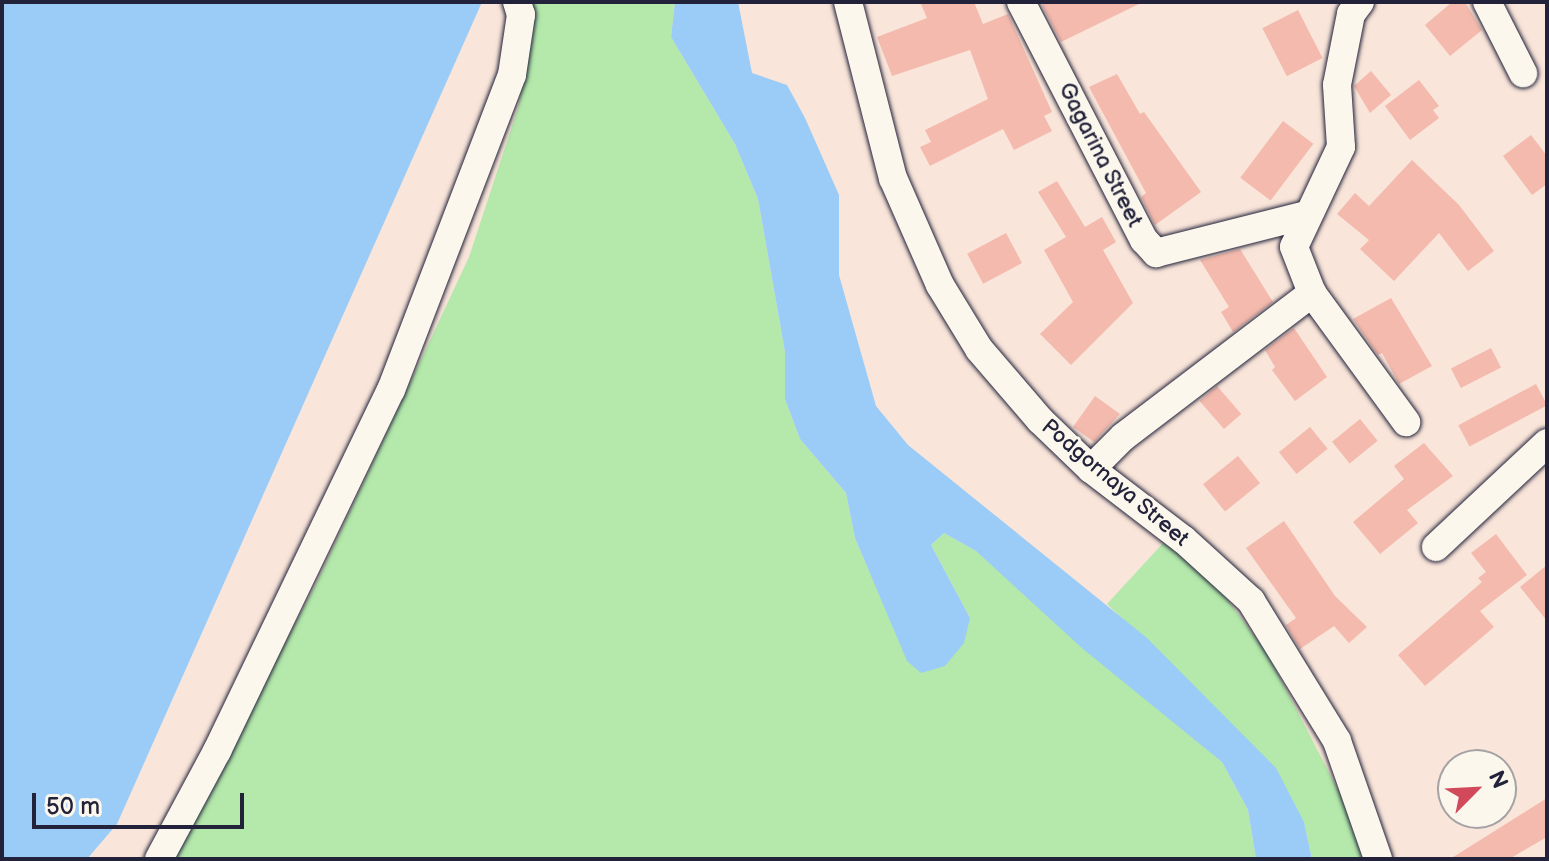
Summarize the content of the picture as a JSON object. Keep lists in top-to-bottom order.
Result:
{
  "streets": {
    "street": ["Gagarina Street", "Podgornaya Street"]
  },
  "scale_bar": "50 m",
  "north": "top right"
}
